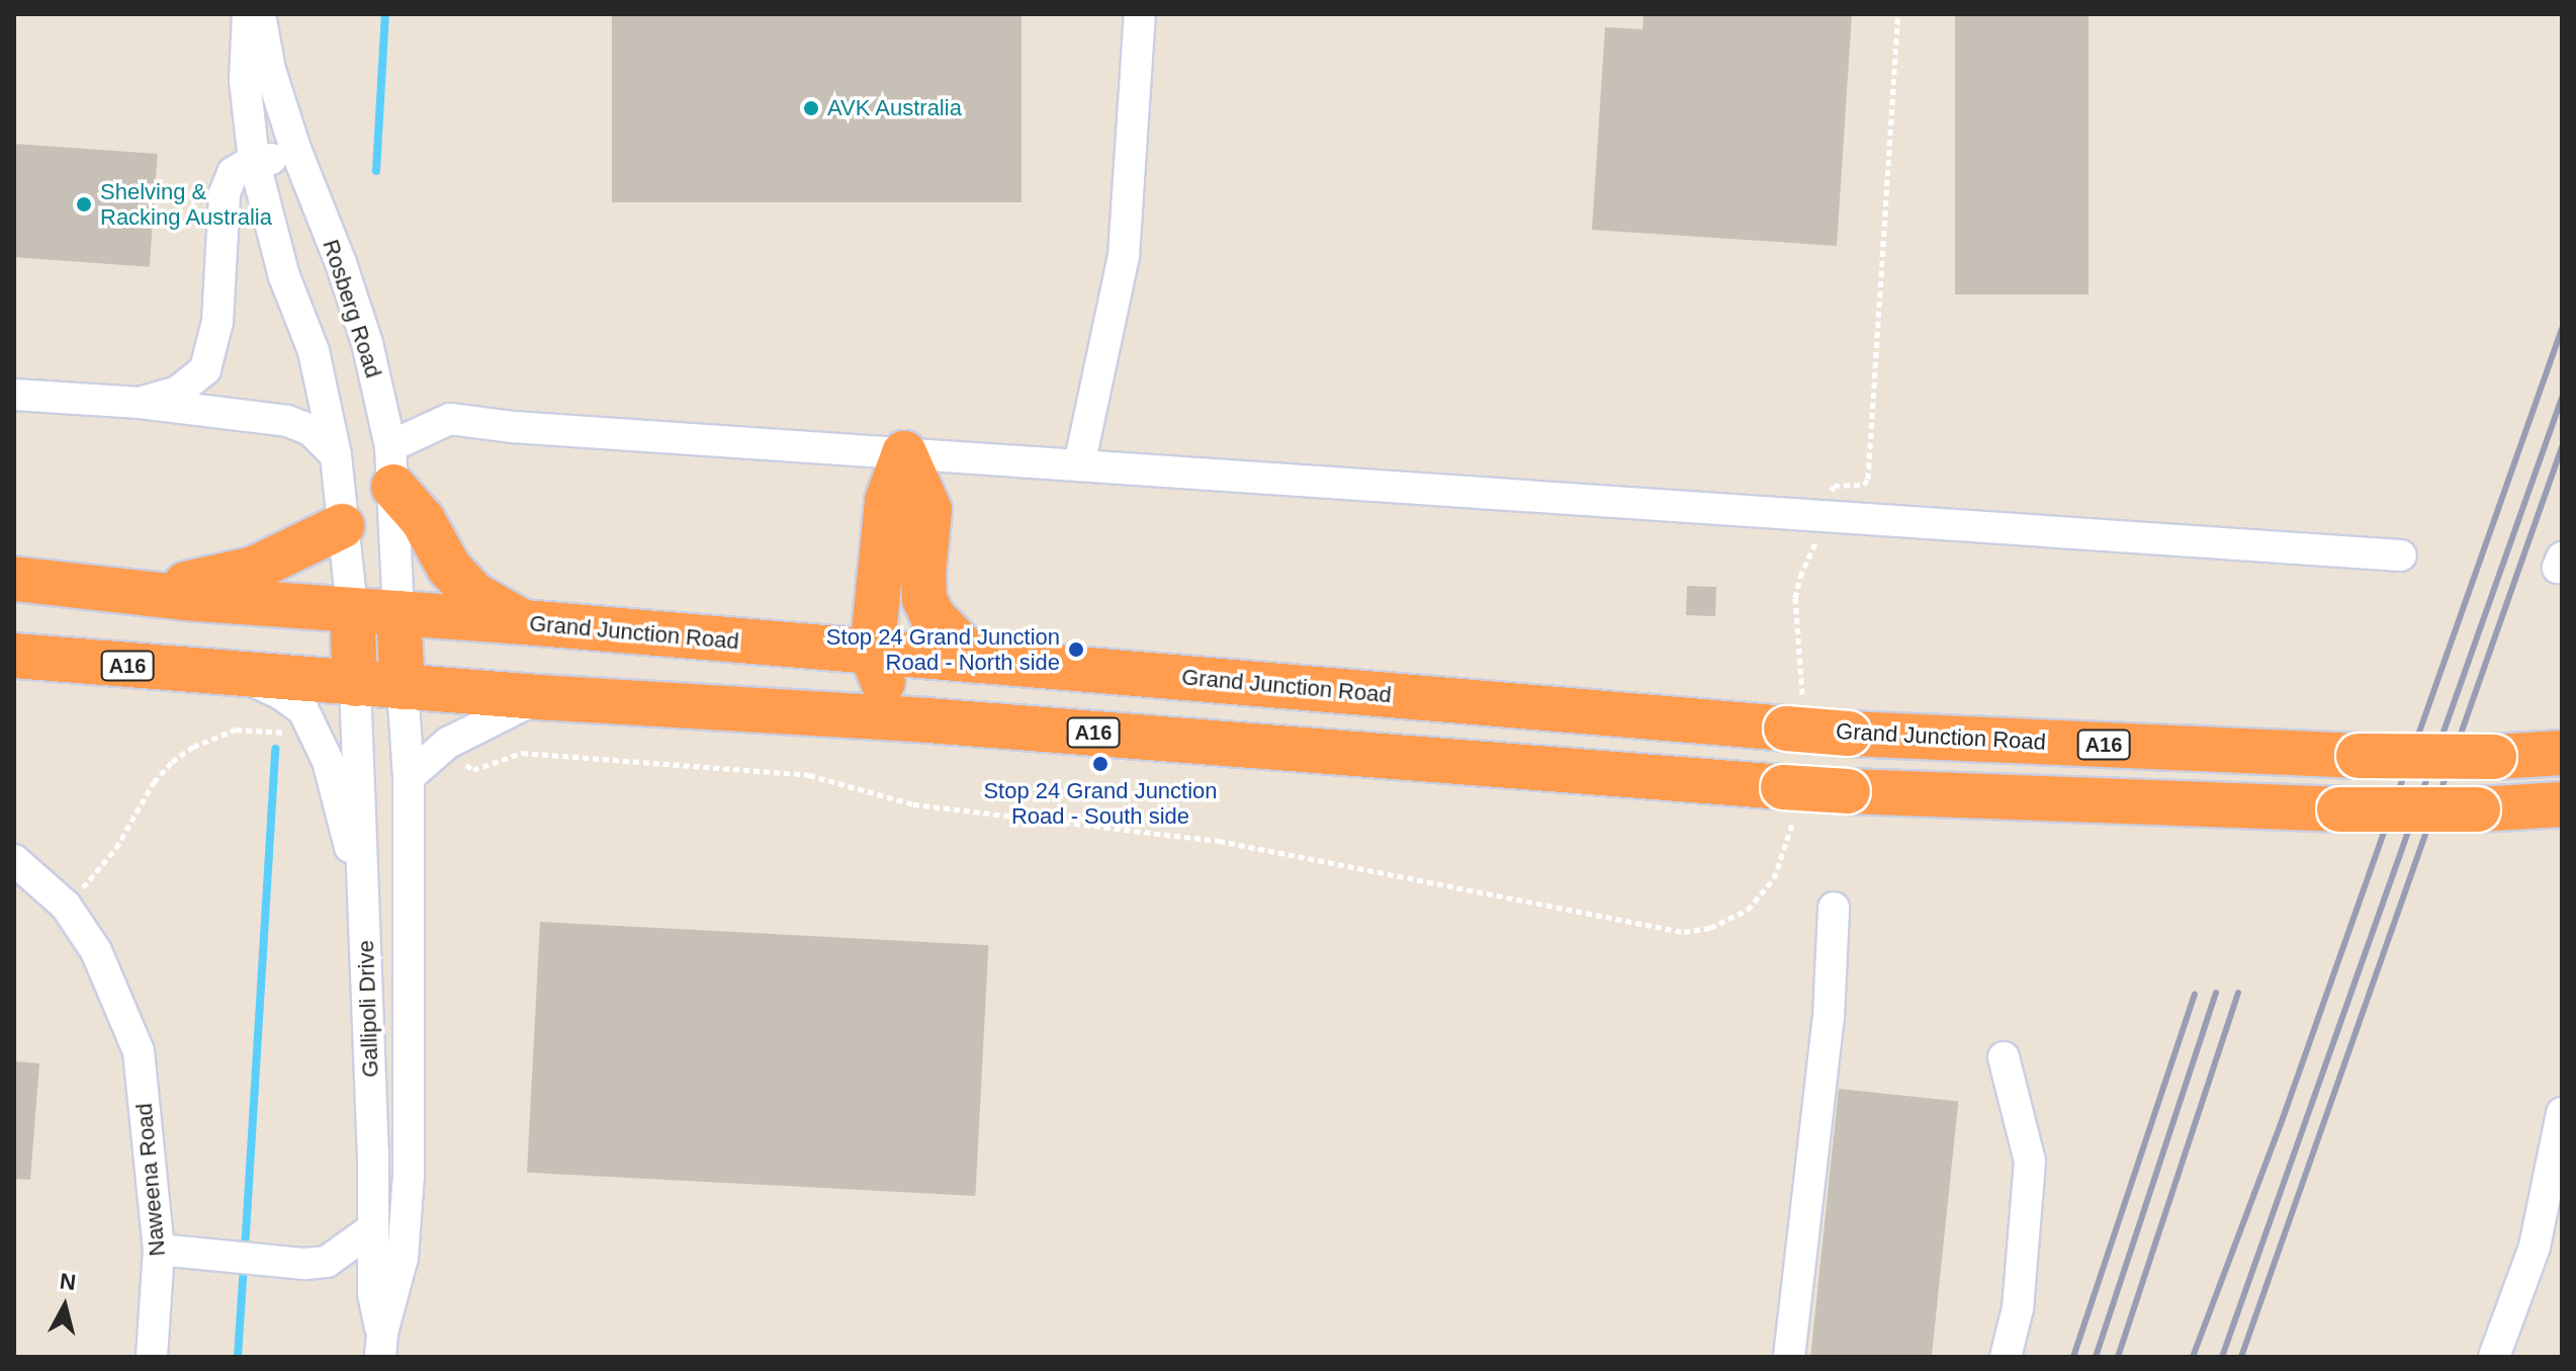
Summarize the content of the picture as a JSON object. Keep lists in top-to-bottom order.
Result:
{
  "streets": {
    "highway": ["Grand Junction Road", "A16"],
    "street": ["Rosberg Road", "Gallipoli Drive", "Naweena Road"]
  },
  "crossings": [
    ["Rosberg Road", "Grand Junction Road"],
    ["A16", "Gallipoli Drive"]
  ],
  "places": [
    "AVK Australia",
    "Shelving & Racking Australia",
    "Stop 24 Grand Junction Road - North side",
    "Stop 24 Grand Junction Road - South side"
  ],
  "north": "top"
}
